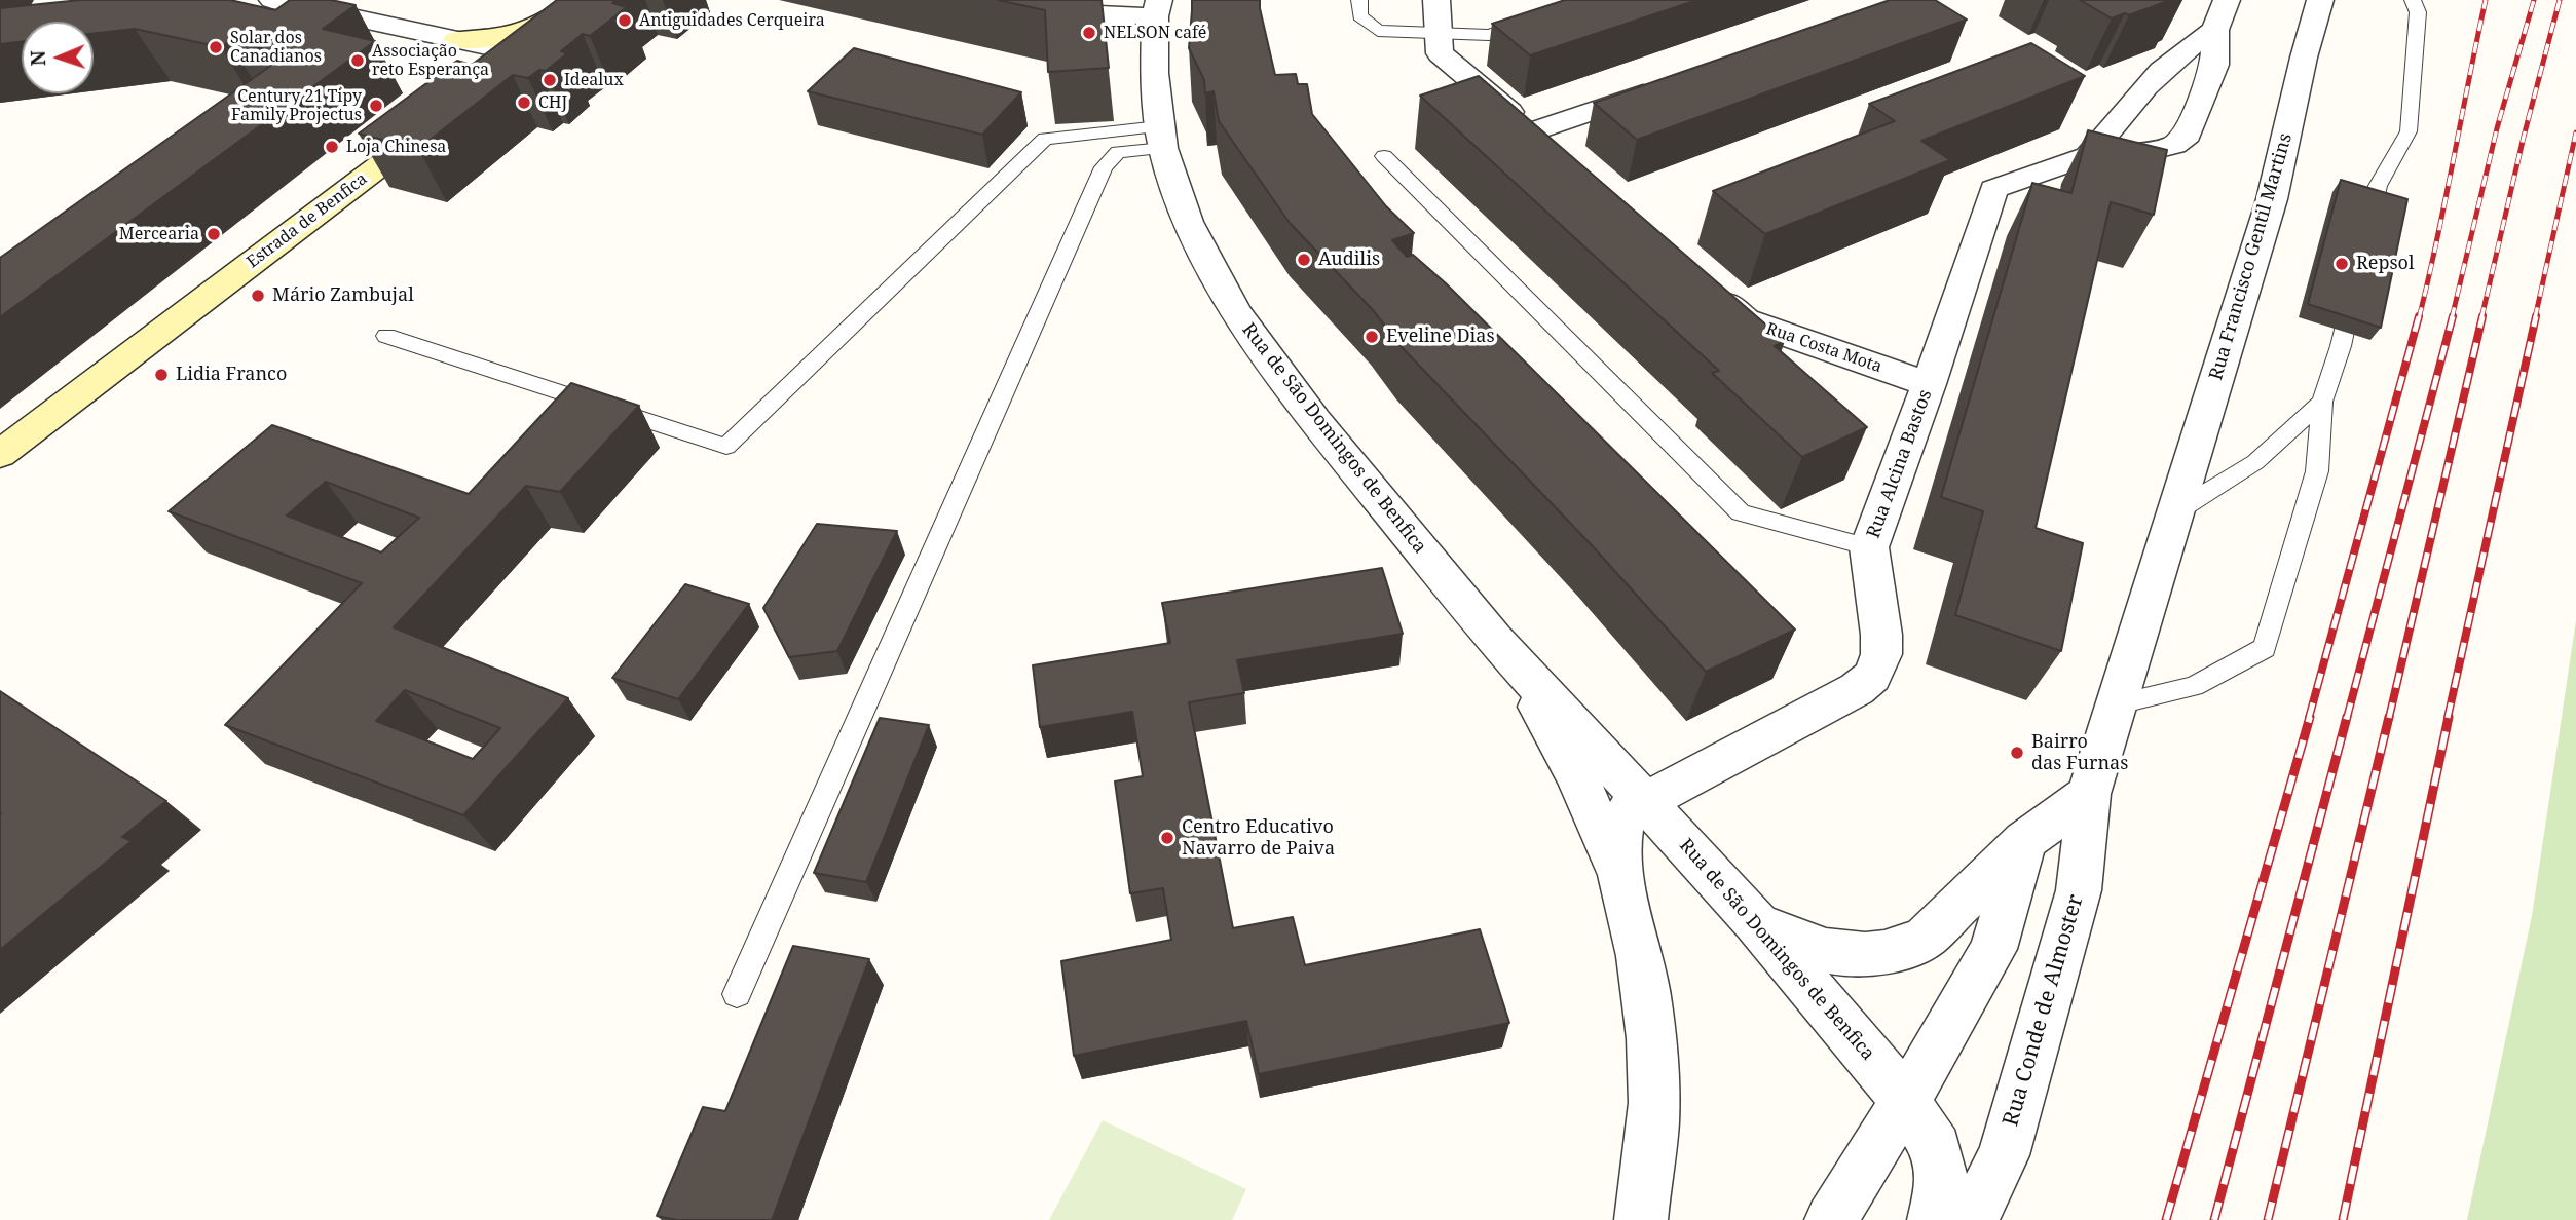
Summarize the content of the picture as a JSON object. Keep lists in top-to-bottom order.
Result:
{
  "streets": {
    "street": [
      "Estrada de Benfica",
      "Rua Francisco Gentil Martins",
      "Rua Costa Mota",
      "Rua de São Domingos de Benfica",
      "Rua Alcina Bastos",
      "Rua Conde de Almoster"
    ]
  },
  "crossings": [
    ["Rua Francisco Gentil Martins", "Rua Conde de Almoster"],
    ["Rua Costa Mota", "Rua Alcina Bastos"],
    ["Rua de São Domingos de Benfica", "Rua Alcina Bastos"]
  ],
  "places": [
    "Antiguidades Cerqueira",
    "NELSON café",
    "Solar dos Canadianos",
    "Associação reto Esperança",
    "Idealux",
    "CHJ",
    "Century 21 Tipy Family Projectus",
    "Loja Chinesa",
    "Mercearia",
    "Audilis",
    "Repsol",
    "Mário Zambujal",
    "Eveline Dias",
    "Lidia Franco",
    "Bairro das Furnas",
    "Centro Educativo Navarro de Paiva"
  ],
  "north": "left"
}
